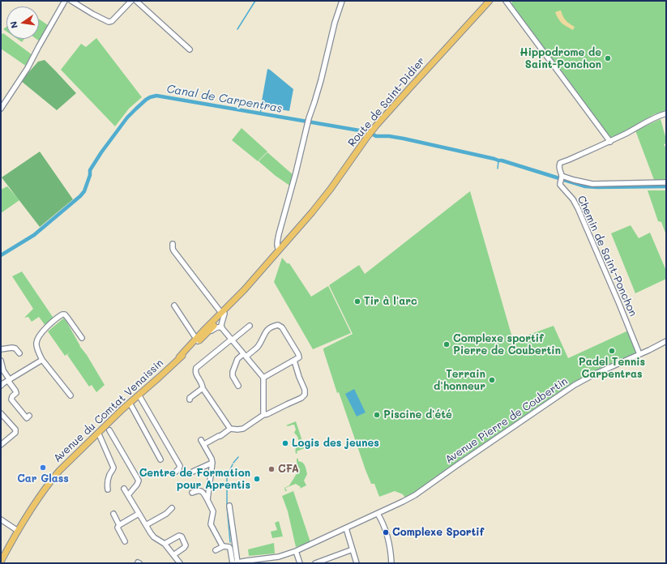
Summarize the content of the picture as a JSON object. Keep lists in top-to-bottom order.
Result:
{
  "streets": {
    "main road": ["Route de Saint-Didier", "Avenue du Comtat Venaissin"],
    "street": ["Chemin de Saint-Ponchon", "Avenue Pierre de Coubertin"]
  },
  "crossings": [
    ["Route de Saint-Didier", "Avenue du Comtat Venaissin"],
    ["Chemin de Saint-Ponchon", "Avenue Pierre de Coubertin"]
  ],
  "water": ["Canal de Carpentras"],
  "places": [
    "Hippodrome de Saint-Ponchon",
    "Tir à l'arc",
    "Complexe sportif Pierre de Coubertin",
    "Padel Tennis Carpentras",
    "Terrain d'honneur",
    "Piscine d'été",
    "Logis des jeunes",
    "Car Glass",
    "CFA",
    "Centre de Formation pour Aprentis",
    "Complexe Sportif"
  ],
  "north": "left"
}
